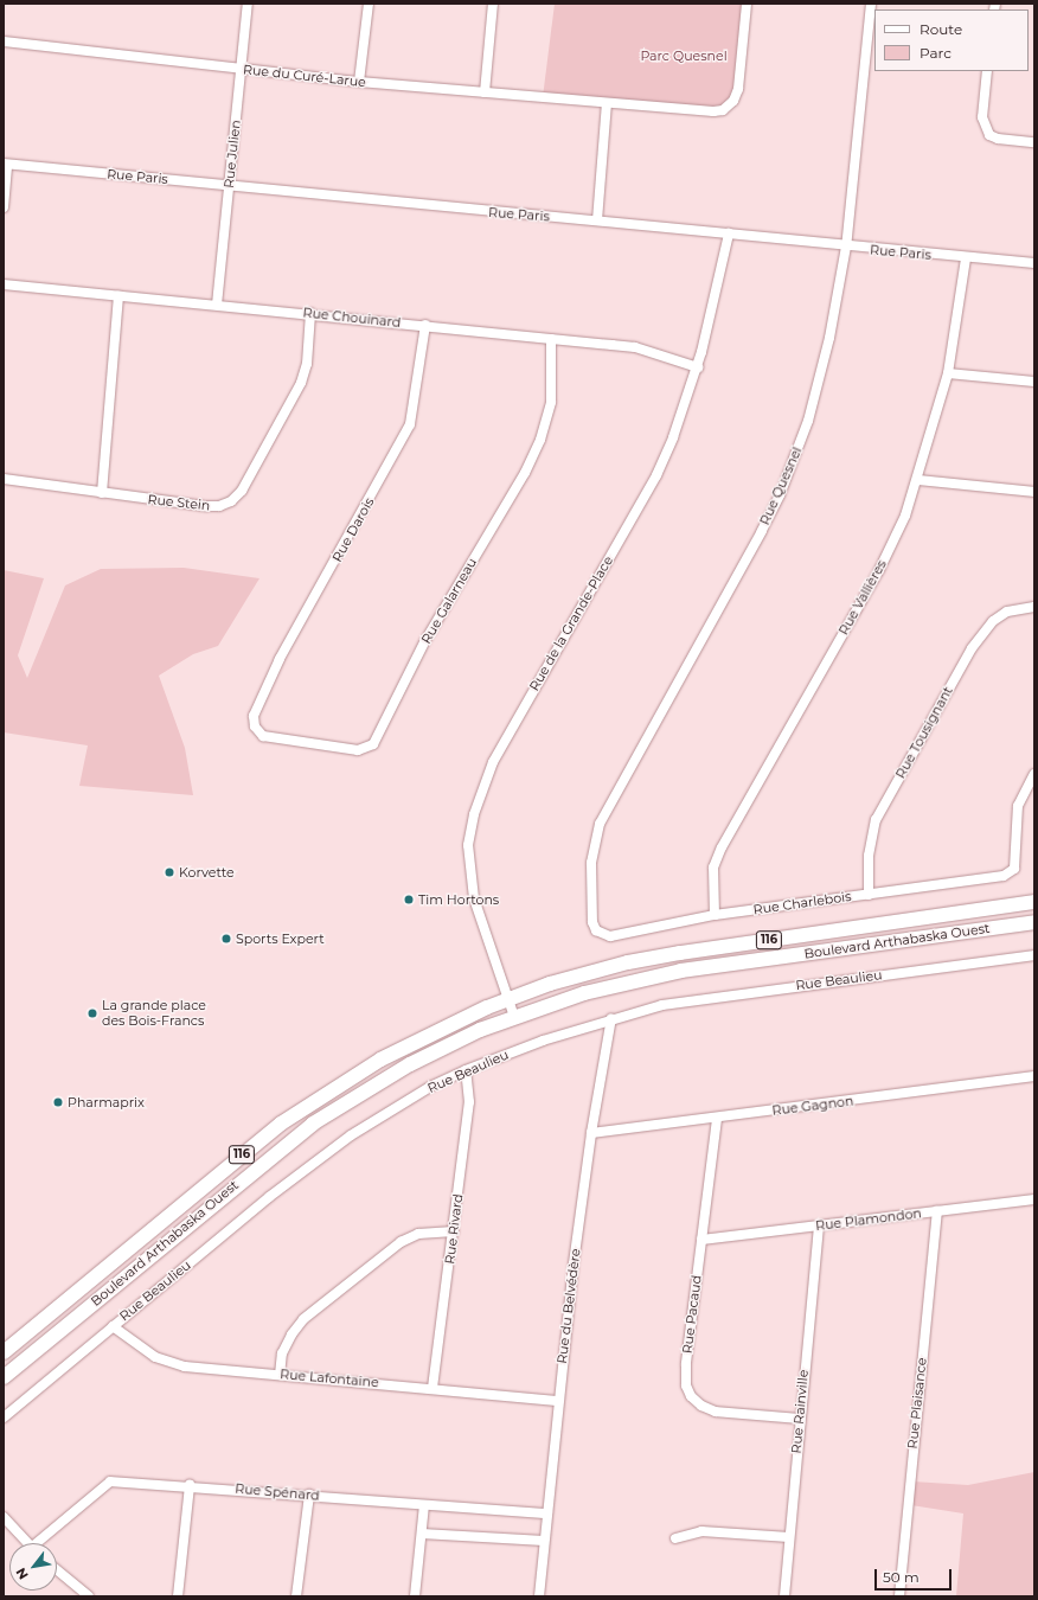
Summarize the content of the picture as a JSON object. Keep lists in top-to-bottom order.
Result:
{
  "streets": {
    "main road": ["116", "Boulevard Arthabaska Ouest"],
    "street": [
      "Rue du Curé-Larue",
      "Rue Julien",
      "Rue Paris",
      "Rue Chouinard",
      "Rue Quesnel",
      "Rue Stein",
      "Rue Darois",
      "Rue Vallières",
      "Rue Galarneau",
      "Rue de la Grande-Place",
      "Rue Tousignant",
      "Rue Charlebois",
      "Rue Beaulieu",
      "Rue Gagnon",
      "Rue Plamondon",
      "Rue Rivard",
      "Rue du Belvédère",
      "Rue Pacaud",
      "Rue Lafontaine",
      "Rue Plaisance",
      "Rue Rainville",
      "Rue Spénard"
    ]
  },
  "crossings": [
    ["Rue du Curé-Larue", "Rue Julien"],
    ["Rue Julien", "Rue Paris"],
    ["Rue Julien", "Rue Chouinard"],
    ["Rue Paris", "Rue Quesnel"],
    ["Rue Paris", "Rue Vallières"],
    ["Rue Paris", "Rue de la Grande-Place"],
    ["Rue Chouinard", "Rue Stein"],
    ["Rue Chouinard", "Rue Darois"],
    ["Rue Chouinard", "Rue Galarneau"],
    ["Rue Chouinard", "Rue de la Grande-Place"],
    ["Rue Quesnel", "Rue Charlebois"],
    ["Rue Darois", "Rue Galarneau"],
    ["Rue Vallières", "Rue Charlebois"],
    ["Rue de la Grande-Place", "Boulevard Arthabaska Ouest"],
    ["Rue Tousignant", "Rue Charlebois"],
    ["Rue Beaulieu", "Rue Rivard"],
    ["Rue Beaulieu", "Rue du Belvédère"],
    ["Rue Beaulieu", "Rue Lafontaine"],
    ["Rue Gagnon", "Rue du Belvédère"],
    ["Rue Gagnon", "Rue Pacaud"],
    ["Rue Plamondon", "Rue Pacaud"],
    ["Rue Plamondon", "Rue Plaisance"],
    ["Rue Plamondon", "Rue Rainville"],
    ["Rue Rivard", "Rue Lafontaine"],
    ["Rue du Belvédère", "Rue Lafontaine"],
    ["Rue du Belvédère", "Rue Spénard"],
    ["Rue Pacaud", "Rue Rainville"]
  ],
  "parks": ["Parc Quesnel"],
  "places": [
    "Korvette",
    "Tim Hortons",
    "Sports Expert",
    "La grande place des Bois-Francs",
    "Pharmaprix"
  ],
  "legend": ["Route", "Parc"],
  "scale_bar": "50 m",
  "north": "bottom left"
}
